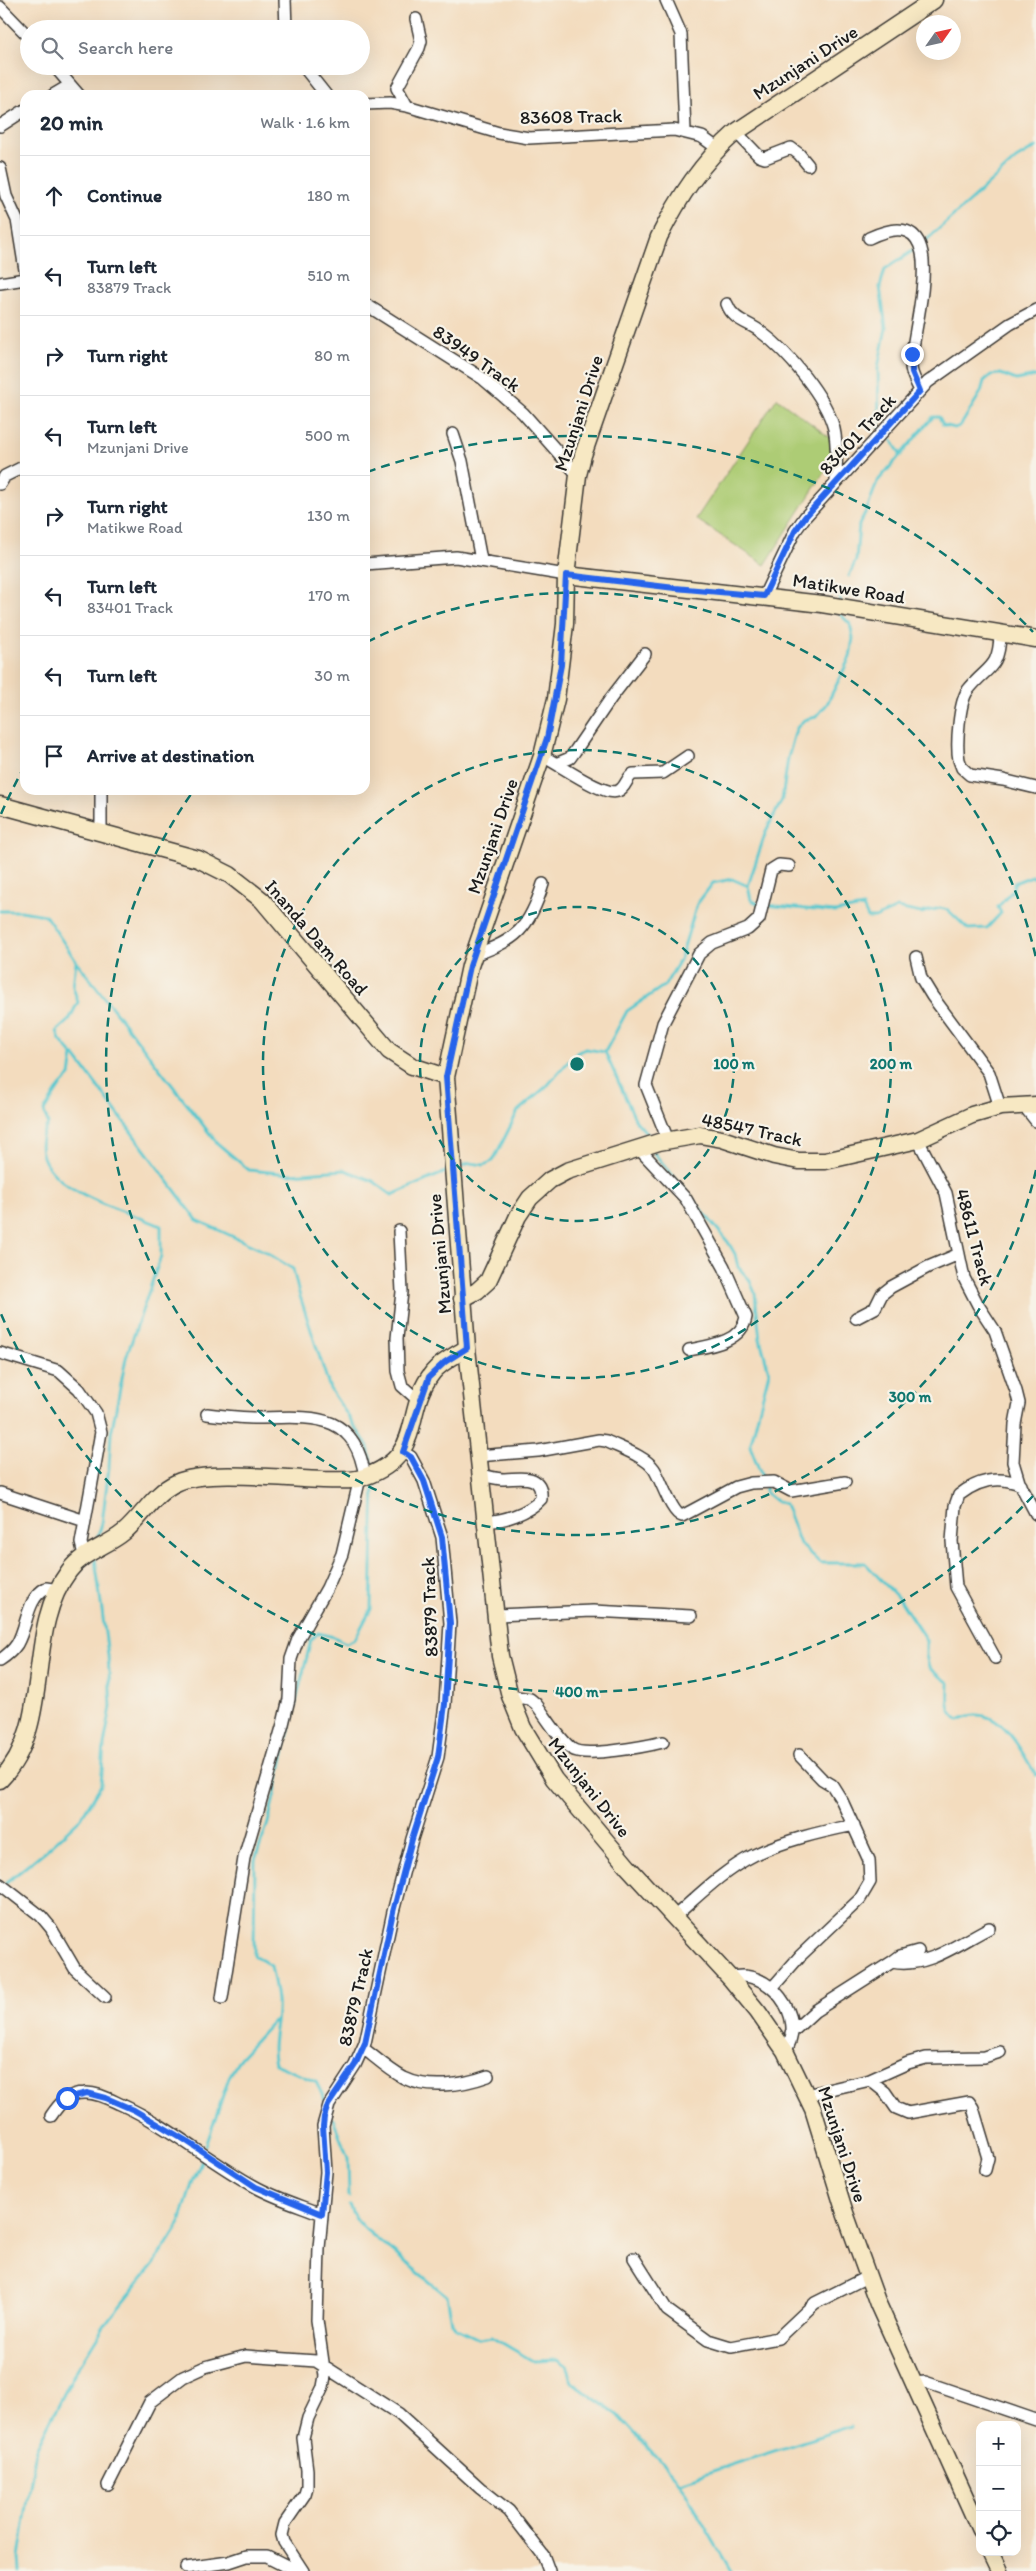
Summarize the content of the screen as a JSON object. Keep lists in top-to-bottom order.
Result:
{
  "streets": {
    "main road": [
      "Mzunjani Drive",
      "Matikwe Road",
      "Inanda Dam Road",
      "48547 Track"
    ],
    "street": [
      "83608 Track",
      "83949 Track",
      "83401 Track",
      "48611 Track",
      "83879 Track"
    ]
  },
  "crossings": [
    ["Mzunjani Drive", "83608 Track"],
    ["Mzunjani Drive", "83949 Track"],
    ["Mzunjani Drive", "Matikwe Road"],
    ["Mzunjani Drive", "Inanda Dam Road"],
    ["Mzunjani Drive", "48547 Track"],
    ["83401 Track", "Matikwe Road"],
    ["48547 Track", "48611 Track"]
  ],
  "north": "top right",
  "page": {
    "search": "Search here",
    "heading": ["20 min", "Walk · 1.6 km"],
    "list": [
      ["Continue", "180 m"],
      ["Turn left", "83879 Track", "510 m"],
      ["Turn right", "80 m"],
      ["Turn left", "Mzunjani Drive", "500 m"],
      ["Turn right", "Matikwe Road", "130 m"],
      ["Turn left", "83401 Track", "170 m"],
      ["Turn left", "30 m"],
      "Arrive at destination"
    ],
    "map_buttons": ["+", "−"]
  },
  "rings": [
    "100 m",
    "200 m",
    "300 m",
    "400 m"
  ]
}
